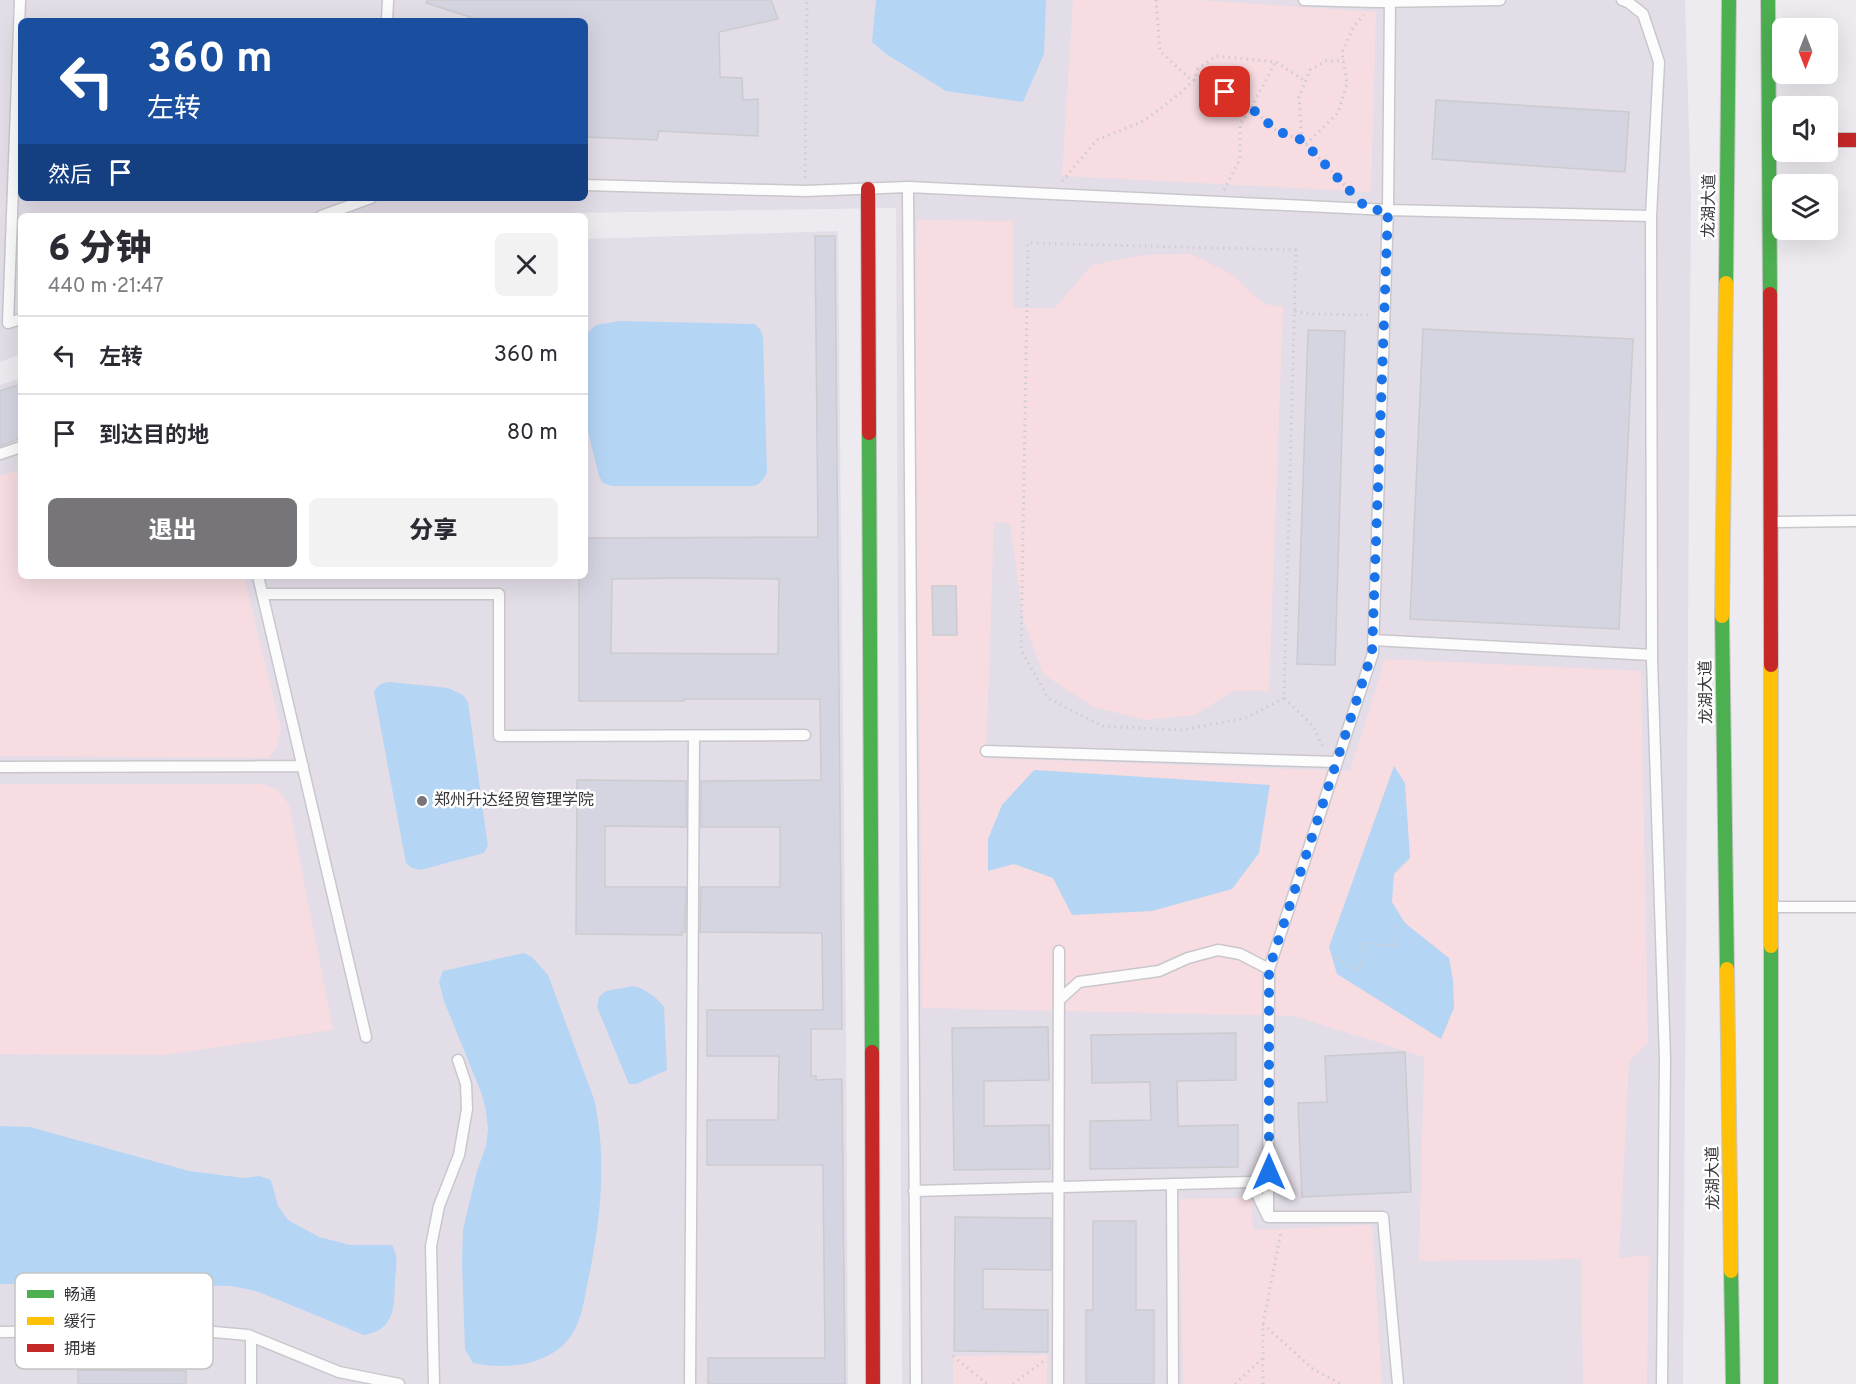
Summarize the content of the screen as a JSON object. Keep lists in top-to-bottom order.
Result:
{
  "streets": {
    "main road": ["龙湖大道"]
  },
  "places": ["郑州升达经贸管理学院"],
  "legend": ["畅通", "缓行", "拥堵"],
  "north": "bottom",
  "page": {
    "turn": ["360 m", "左转"],
    "then": "然后",
    "heading": ["6 分钟", "440 m · 21:47"],
    "list": [
      {
        "name": "左转",
        "value": "360 m"
      },
      {
        "name": "到达目的地",
        "value": "80 m"
      }
    ],
    "buttons": ["退出", "分享"]
  }
}
